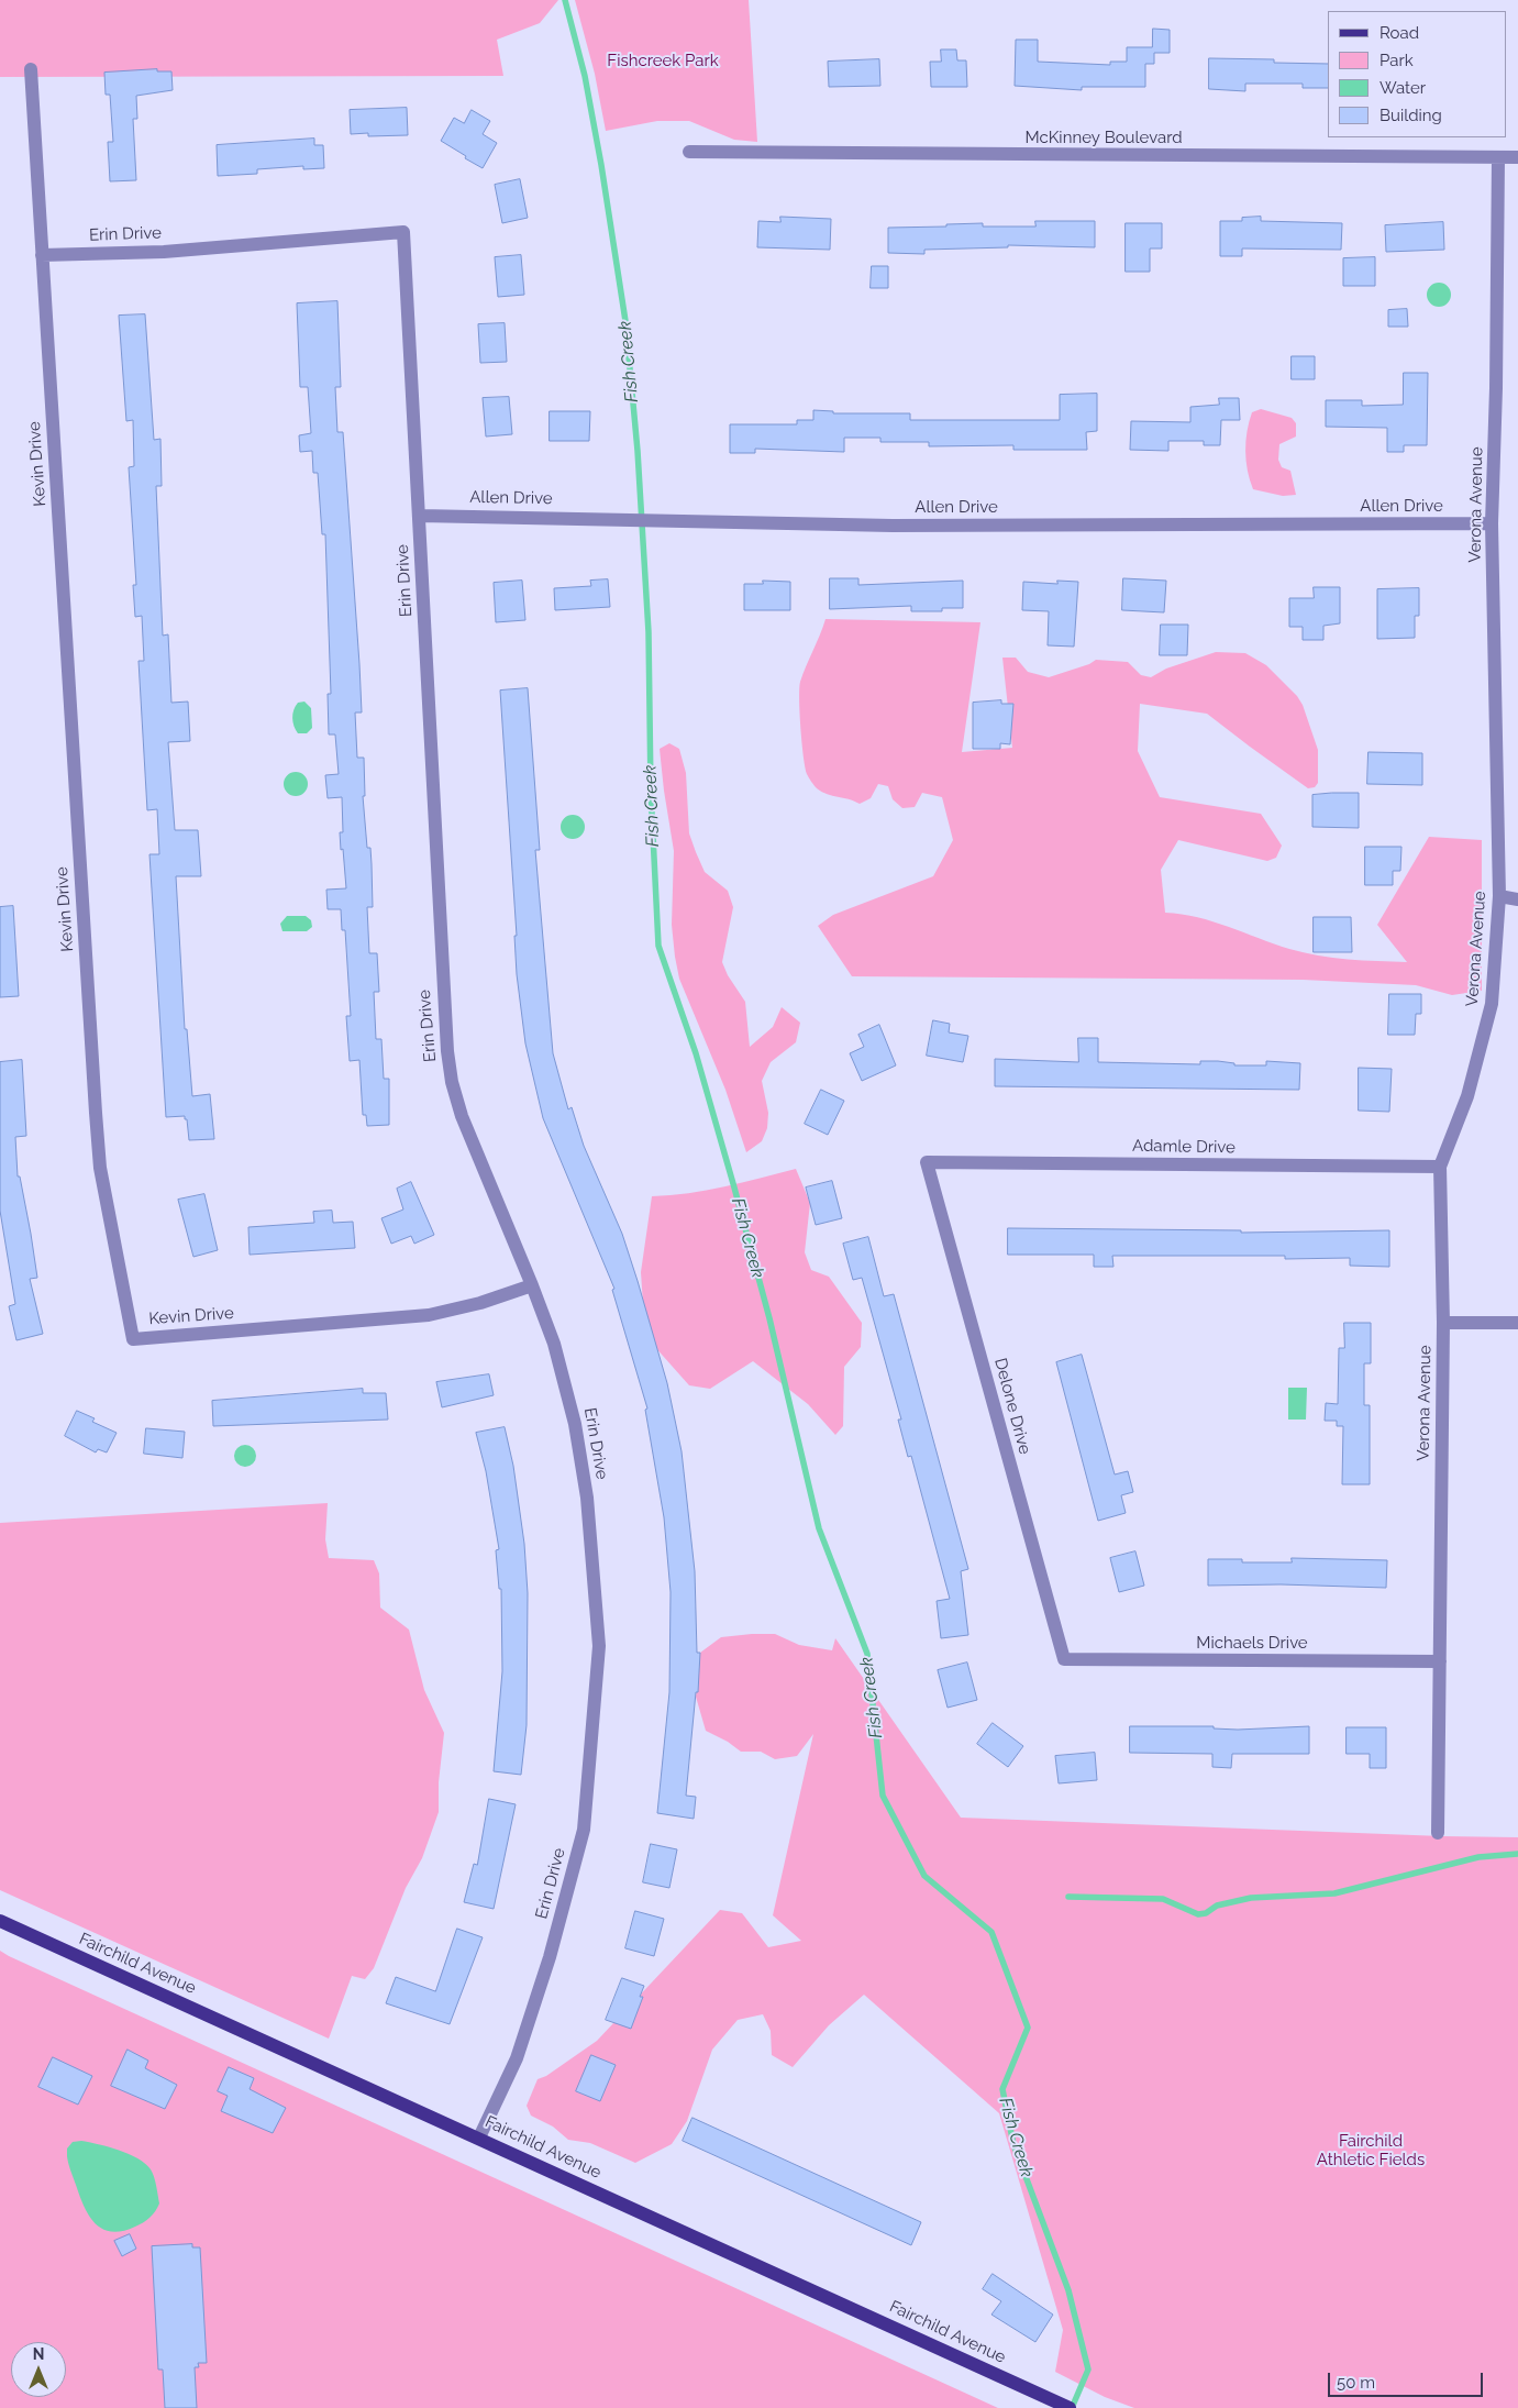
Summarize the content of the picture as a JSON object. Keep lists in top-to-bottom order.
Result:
{
  "streets": {
    "main road": ["Fairchild Avenue"],
    "street": [
      "McKinney Boulevard",
      "Erin Drive",
      "Kevin Drive",
      "Allen Drive",
      "Verona Avenue",
      "Adamle Drive",
      "Delone Drive",
      "Michaels Drive"
    ]
  },
  "crossings": [
    ["McKinney Boulevard", "Verona Avenue"],
    ["Erin Drive", "Kevin Drive"],
    ["Erin Drive", "Allen Drive"],
    ["Erin Drive", "Fairchild Avenue"],
    ["Allen Drive", "Verona Avenue"],
    ["Verona Avenue", "Adamle Drive"],
    ["Verona Avenue", "Michaels Drive"],
    ["Adamle Drive", "Delone Drive"],
    ["Delone Drive", "Michaels Drive"]
  ],
  "water": ["Fish Creek"],
  "parks": ["Fishcreek Park", "Fairchild Athletic Fields"],
  "legend": [
    "Road",
    "Park",
    "Water",
    "Building"
  ],
  "scale_bar": "50 m",
  "north": "top"
}
